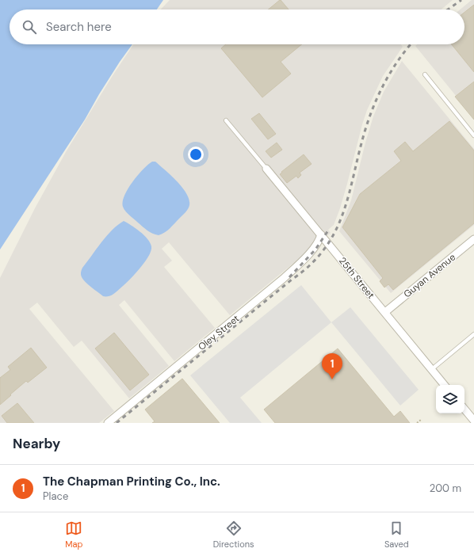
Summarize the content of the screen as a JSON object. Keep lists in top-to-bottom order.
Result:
{
  "streets": {
    "street": ["Guyan Avenue", "25th Street", "Oley Street"]
  },
  "crossings": [
    ["Guyan Avenue", "25th Street"],
    ["25th Street", "Oley Street"]
  ],
  "page": {
    "search": "Search here",
    "pins": "1",
    "heading": "Nearby",
    "list": [
      {
        "mark": "1",
        "name": "The Chapman Printing Co., Inc.",
        "note": "Place",
        "value": "200 m"
      }
    ],
    "nav": ["Map", "Directions", "Saved"]
  }
}
